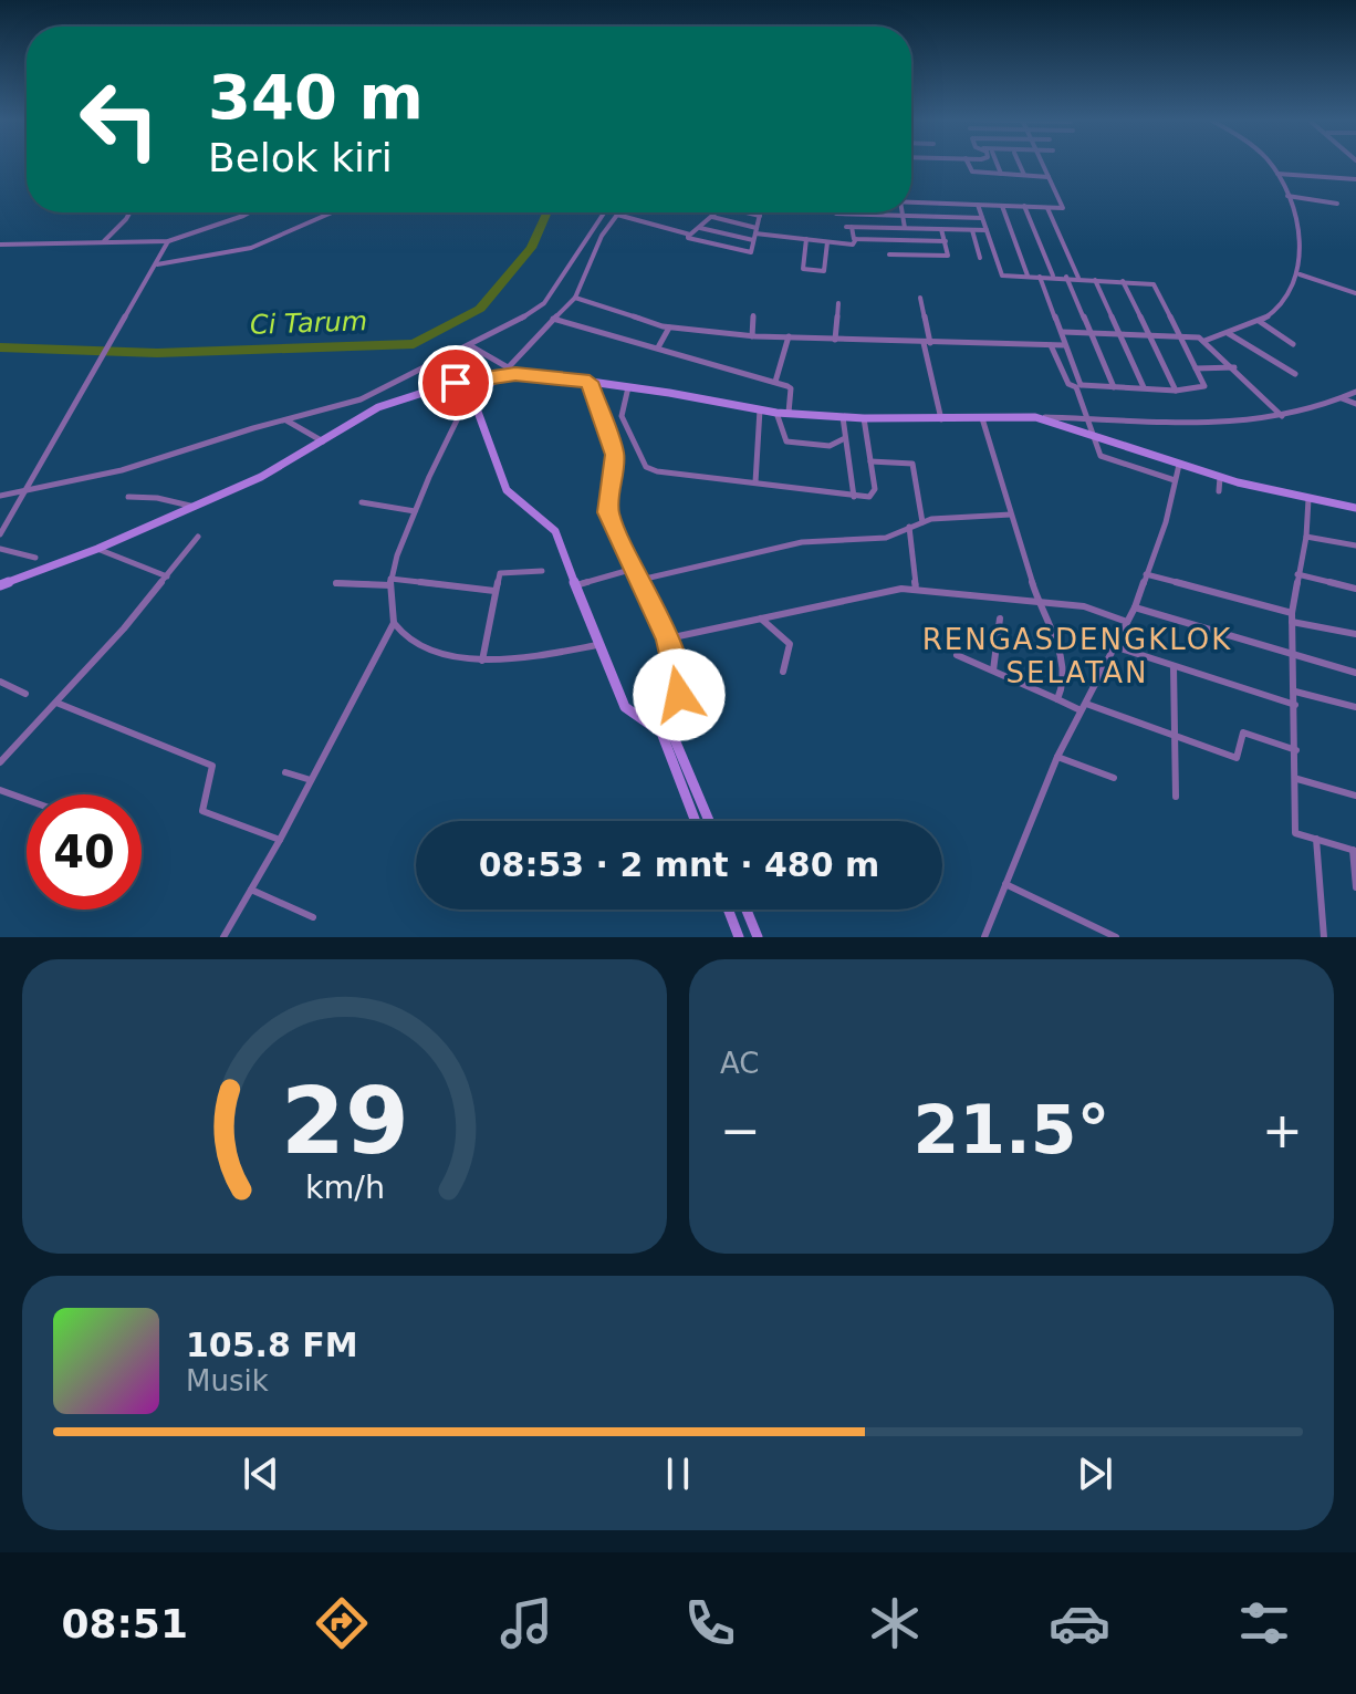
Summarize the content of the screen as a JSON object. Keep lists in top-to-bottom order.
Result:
{
  "districts": ["RENGASDENGKLOK SELATAN"],
  "water": ["Ci Tarum"],
  "page": {
    "turn": ["340 m", "Belok kiri"],
    "limit": "40",
    "trip": "08:53 · 2 mnt · 480 m",
    "tile": "AC",
    "heat": ["−", "21.5°", "+"],
    "song": ["105.8 FM", "Musik"],
    "tabs": "08:51",
    "gauge": ["29", "km/h"]
  }
}
